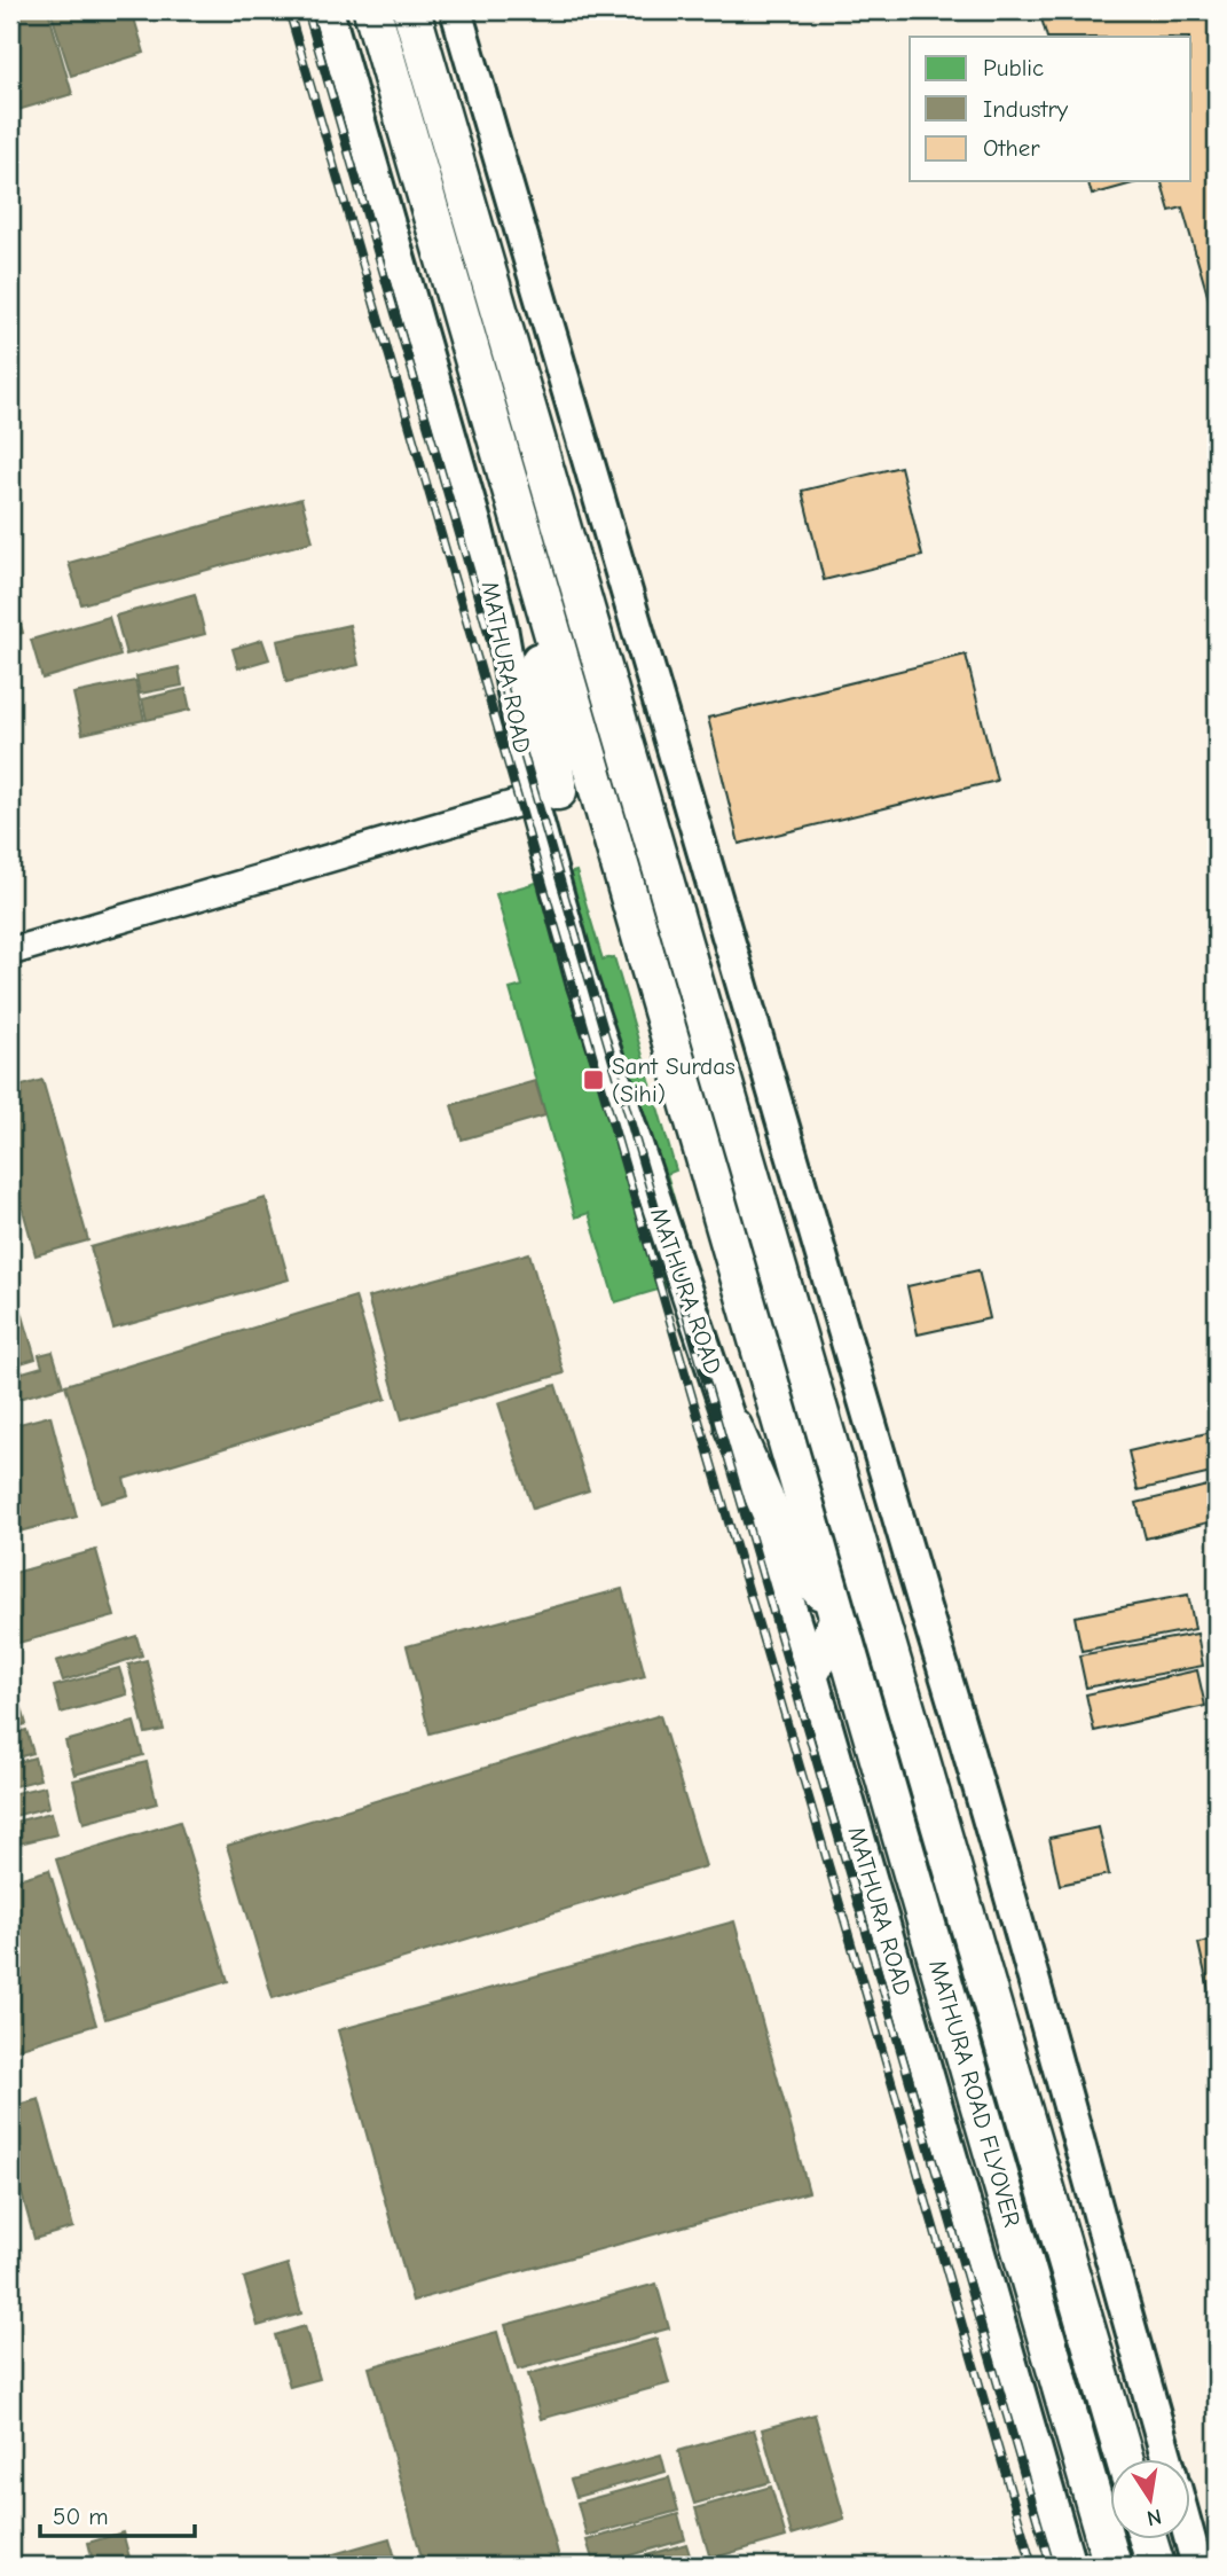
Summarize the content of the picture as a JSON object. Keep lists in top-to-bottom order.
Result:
{
  "streets": {
    "highway": ["MATHURA ROAD", "MATHURA ROAD FLYOVER"]
  },
  "crossings": [
    ["MATHURA ROAD", "MATHURA ROAD FLYOVER"]
  ],
  "places": {
    "transit": ["Sant Surdas (Sihi)"]
  },
  "legend": ["Public", "Industry", "Other"],
  "scale_bar": "50 m",
  "north": "bottom"
}
